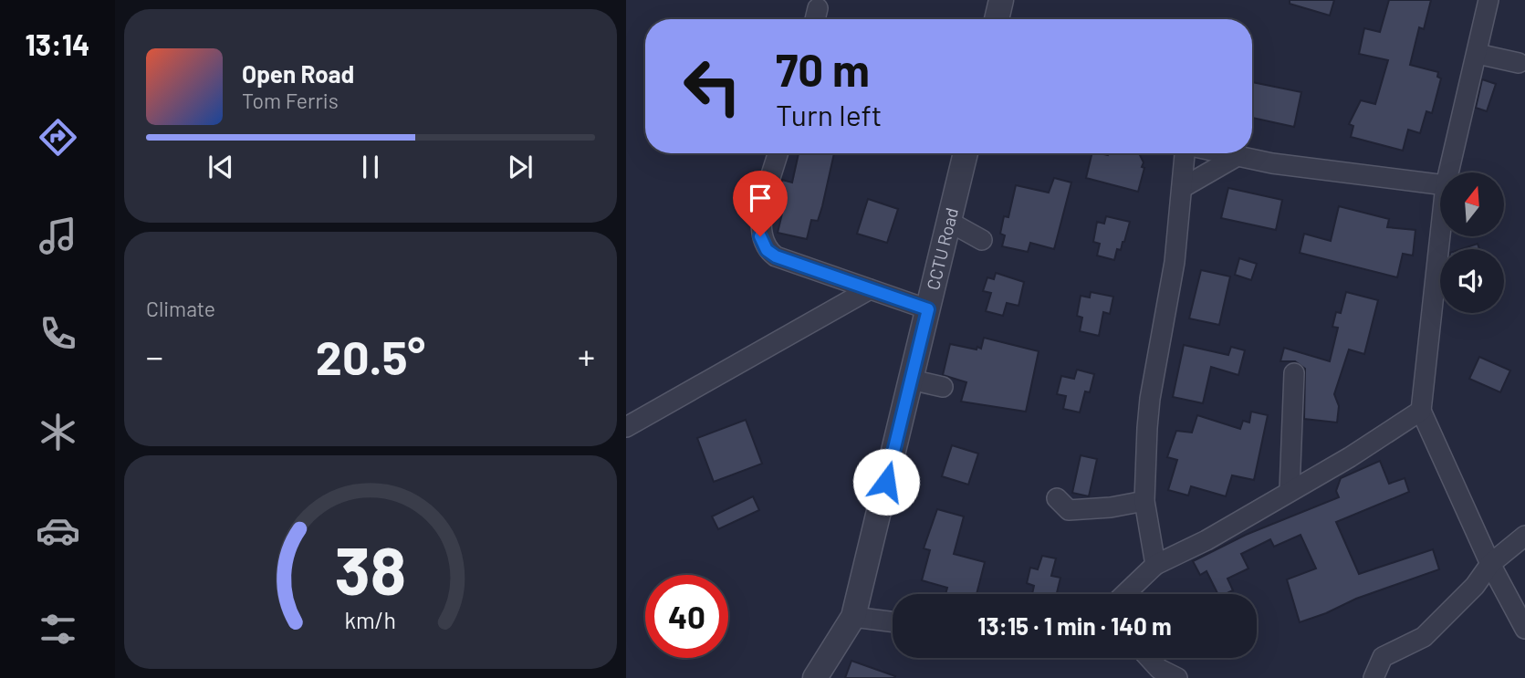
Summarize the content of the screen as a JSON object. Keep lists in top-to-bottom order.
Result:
{
  "streets": {
    "street": ["CCTU Road"]
  },
  "north": "top",
  "page": {
    "tabs": "13:14",
    "turn": ["70 m", "Turn left"],
    "song": ["Open Road", "Tom Ferris"],
    "tile": "Climate",
    "heat": ["−", "20.5°", "+"],
    "limit": "40",
    "trip": "13:15 · 1 min · 140 m",
    "gauge": ["38", "km/h"]
  }
}
